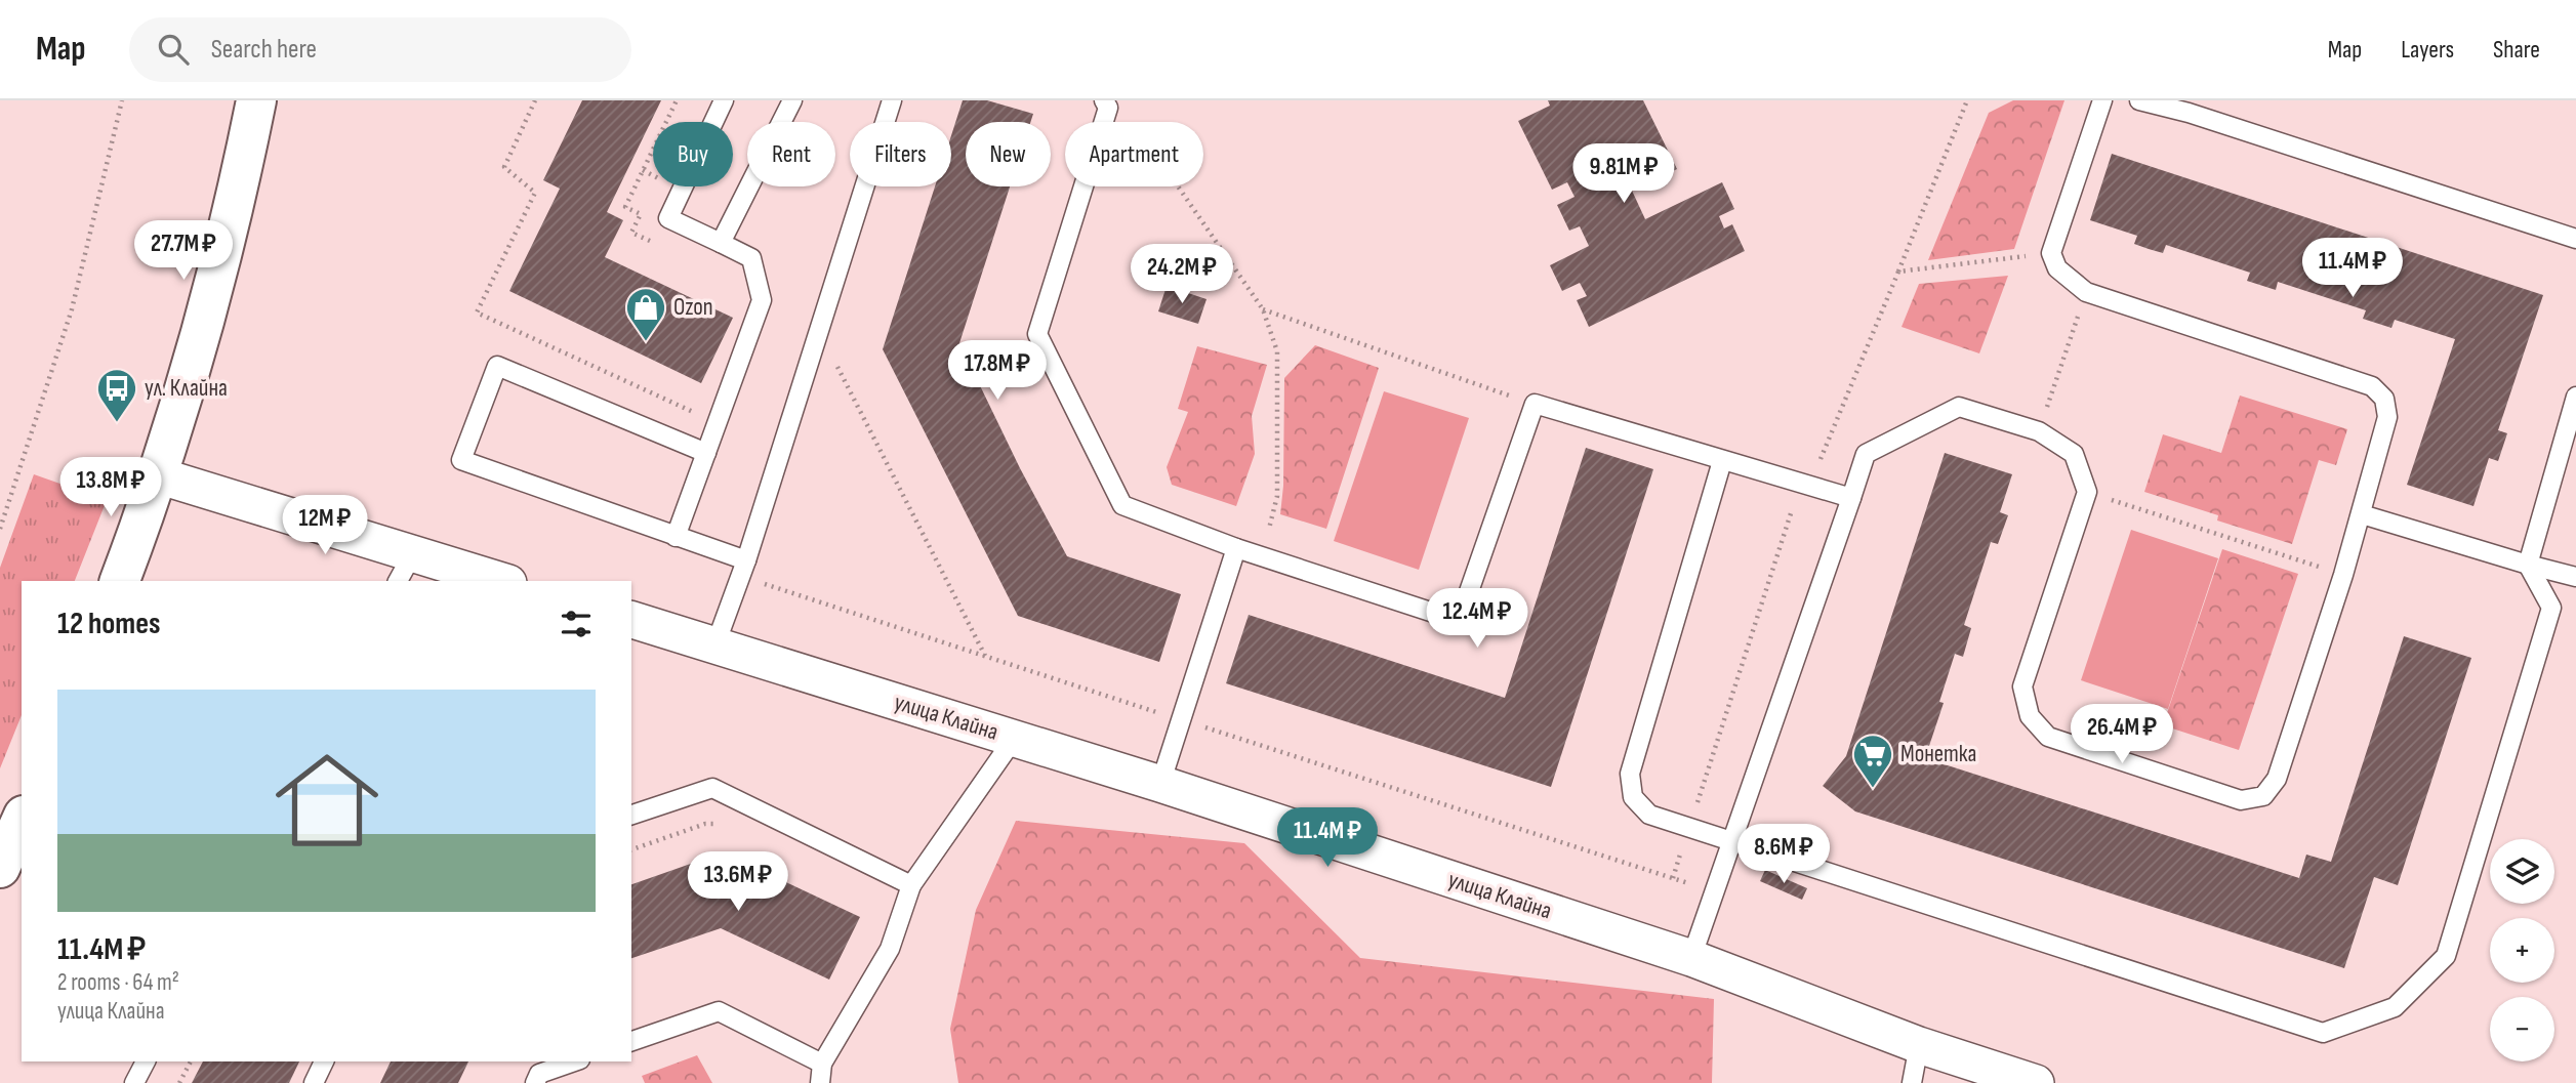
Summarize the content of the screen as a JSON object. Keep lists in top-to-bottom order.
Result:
{
  "streets": {
    "street": ["улица Клайна"]
  },
  "places": {
    "shop": ["Ozon"],
    "bus stop": ["ул. Клайна"],
    "supermarket": ["Монетка"]
  },
  "page": {
    "header": "Map",
    "search": "Search here",
    "nav": ["Map", "Layers", "Share"],
    "chip": [
      "Buy",
      "Rent",
      "Filters",
      "New",
      "Apartment"
    ],
    "price": [
      "9.81M ₽",
      "27.7M ₽",
      "11.4M ₽",
      "24.2M ₽",
      "17.8M ₽",
      "13.8M ₽",
      "12M ₽",
      "12.4M ₽",
      "26.4M ₽",
      "11.4M ₽",
      "8.6M ₽",
      "13.6M ₽"
    ],
    "heading": "12 homes",
    "list": [
      {
        "name": "11.4M ₽",
        "note": "2 rooms · 64 m² · улица Клайна"
      }
    ],
    "map_buttons": ["+", "−"]
  }
}
